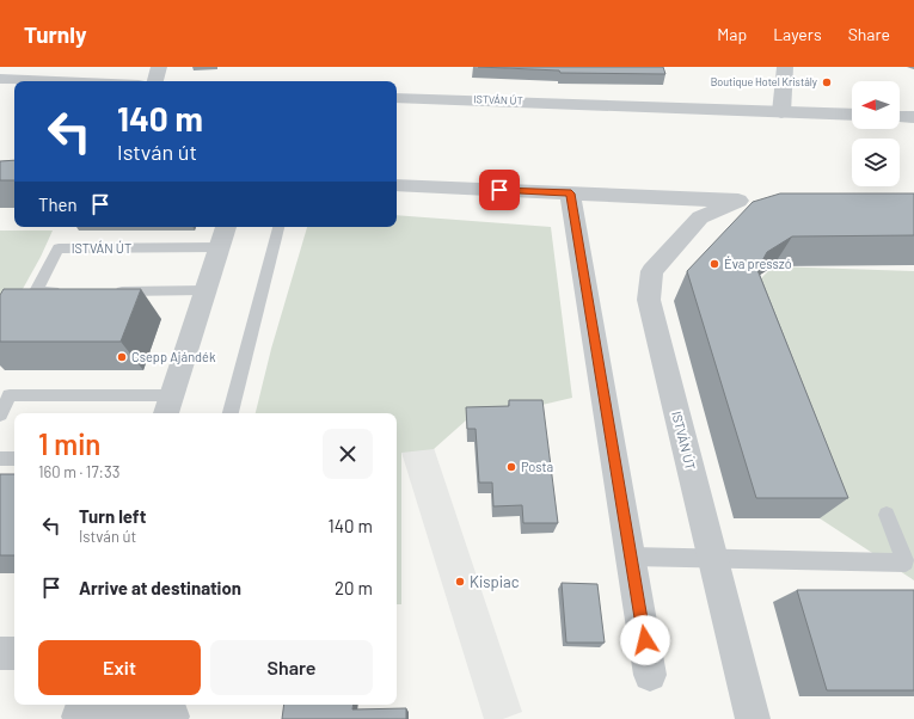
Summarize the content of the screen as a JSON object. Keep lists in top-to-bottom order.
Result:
{
  "streets": {
    "street": ["ISTVÁN ÚT"]
  },
  "places": [
    "Boutique Hotel Kristály",
    "Éva presszó",
    "Csepp Ajándék",
    "Posta",
    "Kispiac"
  ],
  "north": "left",
  "page": {
    "header": "Turnly",
    "nav": ["Map", "Layers", "Share"],
    "turn": ["140 m", "István út"],
    "then": "Then",
    "heading": ["1 min", "160 m · 17:33"],
    "list": [
      {
        "name": "Turn left",
        "note": "István út",
        "value": "140 m"
      },
      {
        "name": "Arrive at destination",
        "value": "20 m"
      }
    ],
    "buttons": ["Exit", "Share"]
  }
}
